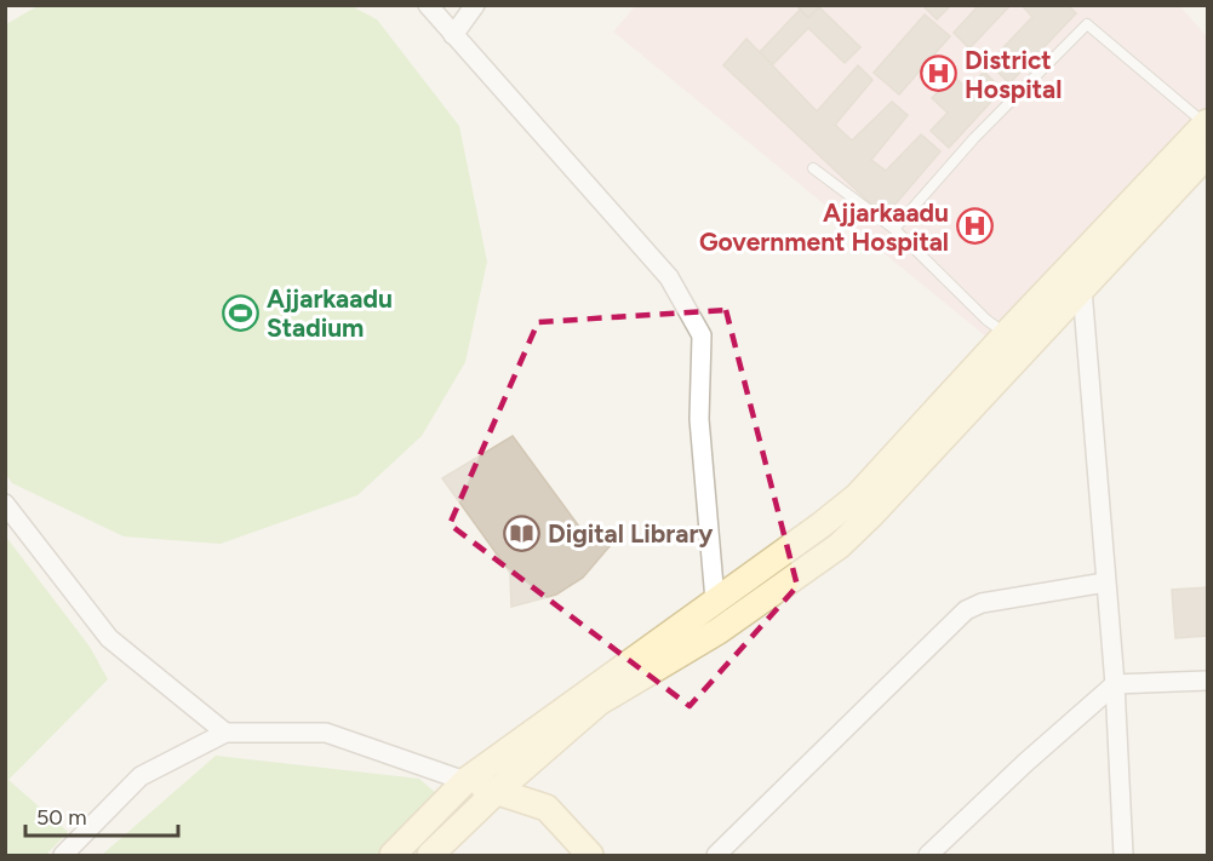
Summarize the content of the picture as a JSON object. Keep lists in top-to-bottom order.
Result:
{
  "places": {
    "hospital": ["District Hospital", "Ajjarkaadu Government Hospital"],
    "sports": ["Ajjarkaadu Stadium"],
    "library": ["Digital Library"]
  },
  "scale_bar": "50 m"
}
